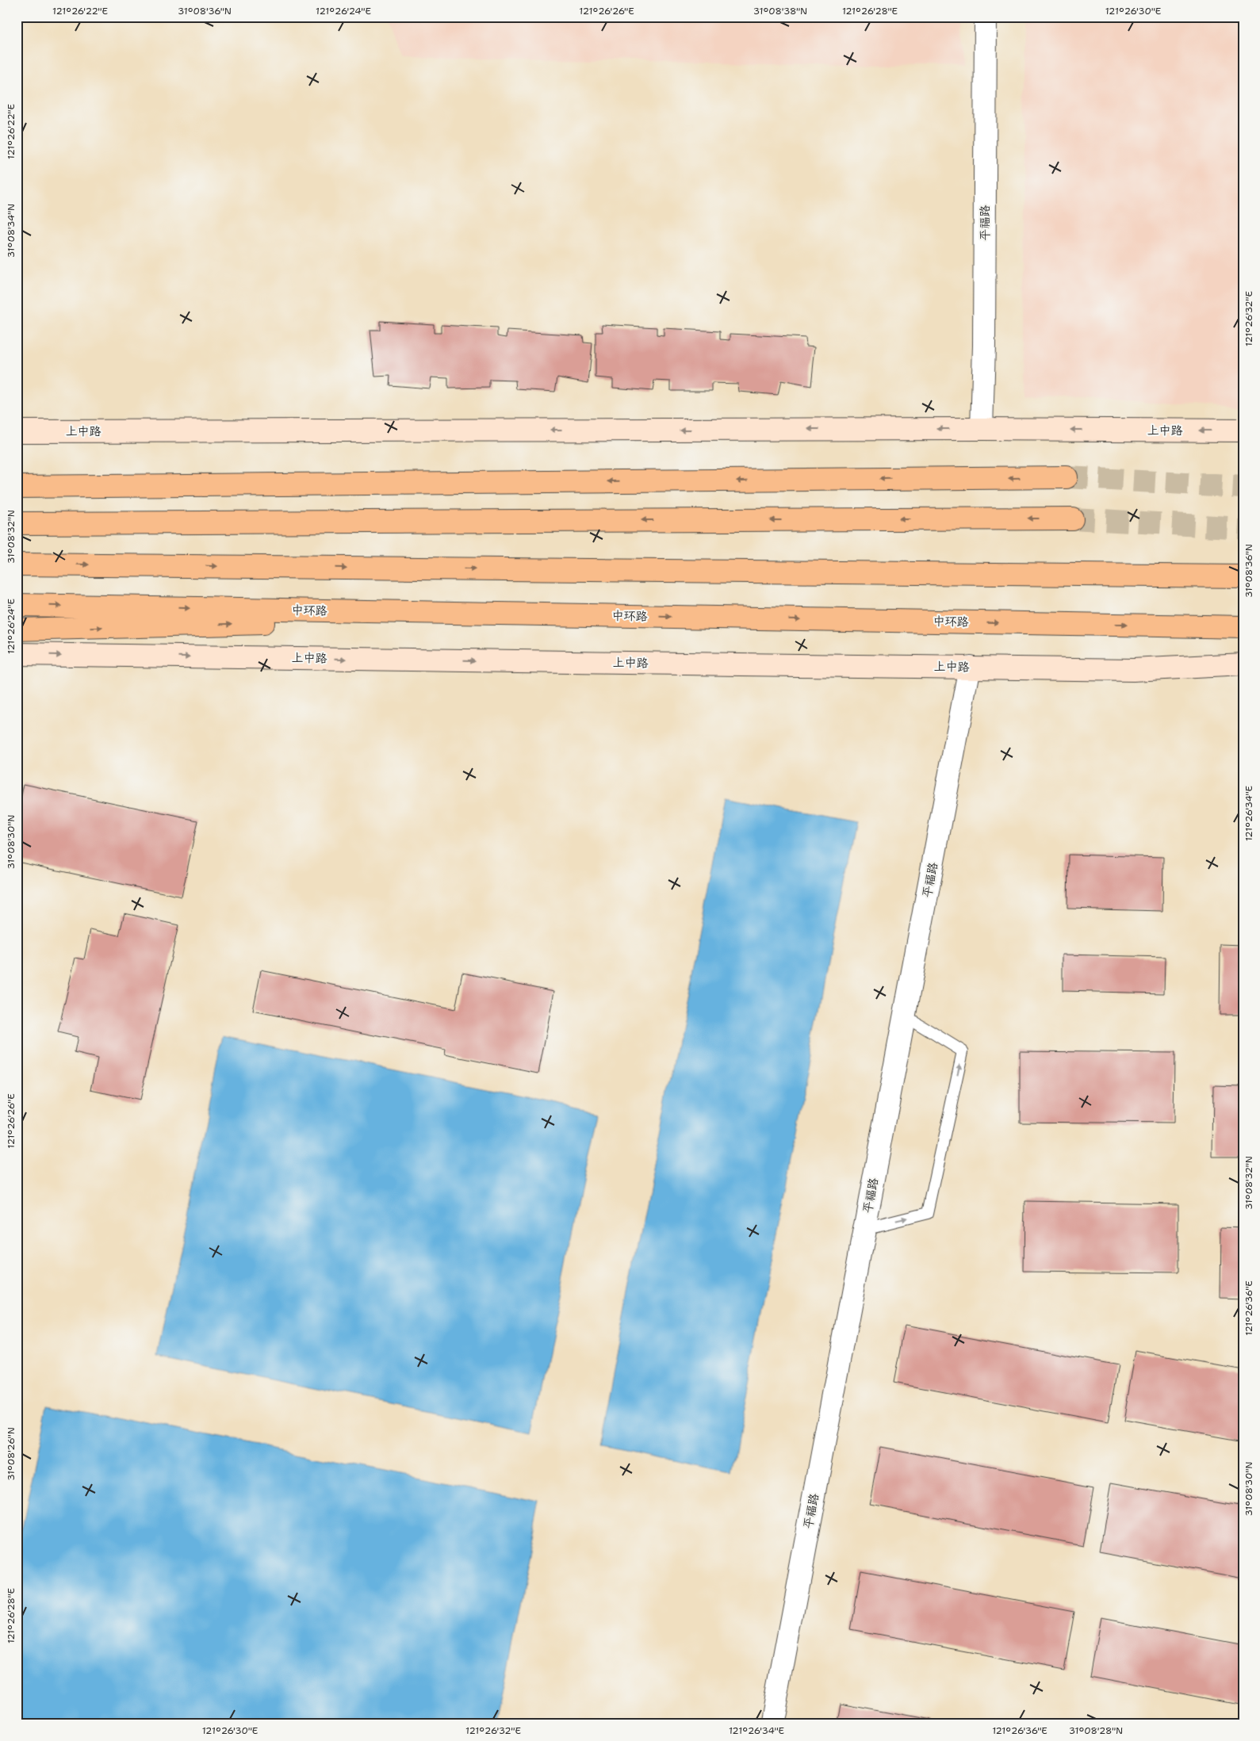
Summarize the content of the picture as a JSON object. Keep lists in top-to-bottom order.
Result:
{
  "streets": {
    "highway": ["中环路"],
    "main road": ["上中路"],
    "street": ["平福路"]
  },
  "crossings": [
    ["平福路", "上中路"]
  ],
  "coordinates": [
    "121°26'22\"E",
    "31°08'36\"N",
    "121°26'24\"E",
    "121°26'26\"E",
    "31°08'38\"N",
    "121°26'28\"E",
    "121°26'30\"E",
    "31°08'34\"N",
    "121°26'32\"E",
    "31°08'32\"N",
    "121°26'34\"E",
    "31°08'30\"N",
    "121°26'36\"E",
    "31°08'26\"N",
    "31°08'28\"N"
  ]
}
